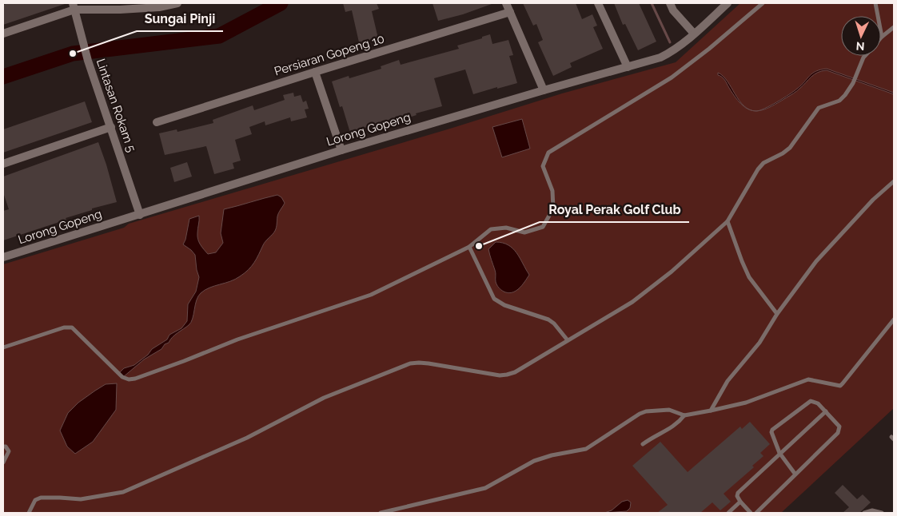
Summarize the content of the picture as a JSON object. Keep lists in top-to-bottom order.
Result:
{
  "streets": {
    "street": ["Persiaran Gopeng 10", "Lintasan Rokam 5", "Lorong Gopeng"]
  },
  "crossings": [
    ["Lintasan Rokam 5", "Lorong Gopeng"]
  ],
  "places": ["Sungai Pinji", "Royal Perak Golf Club"],
  "north": "bottom"
}
